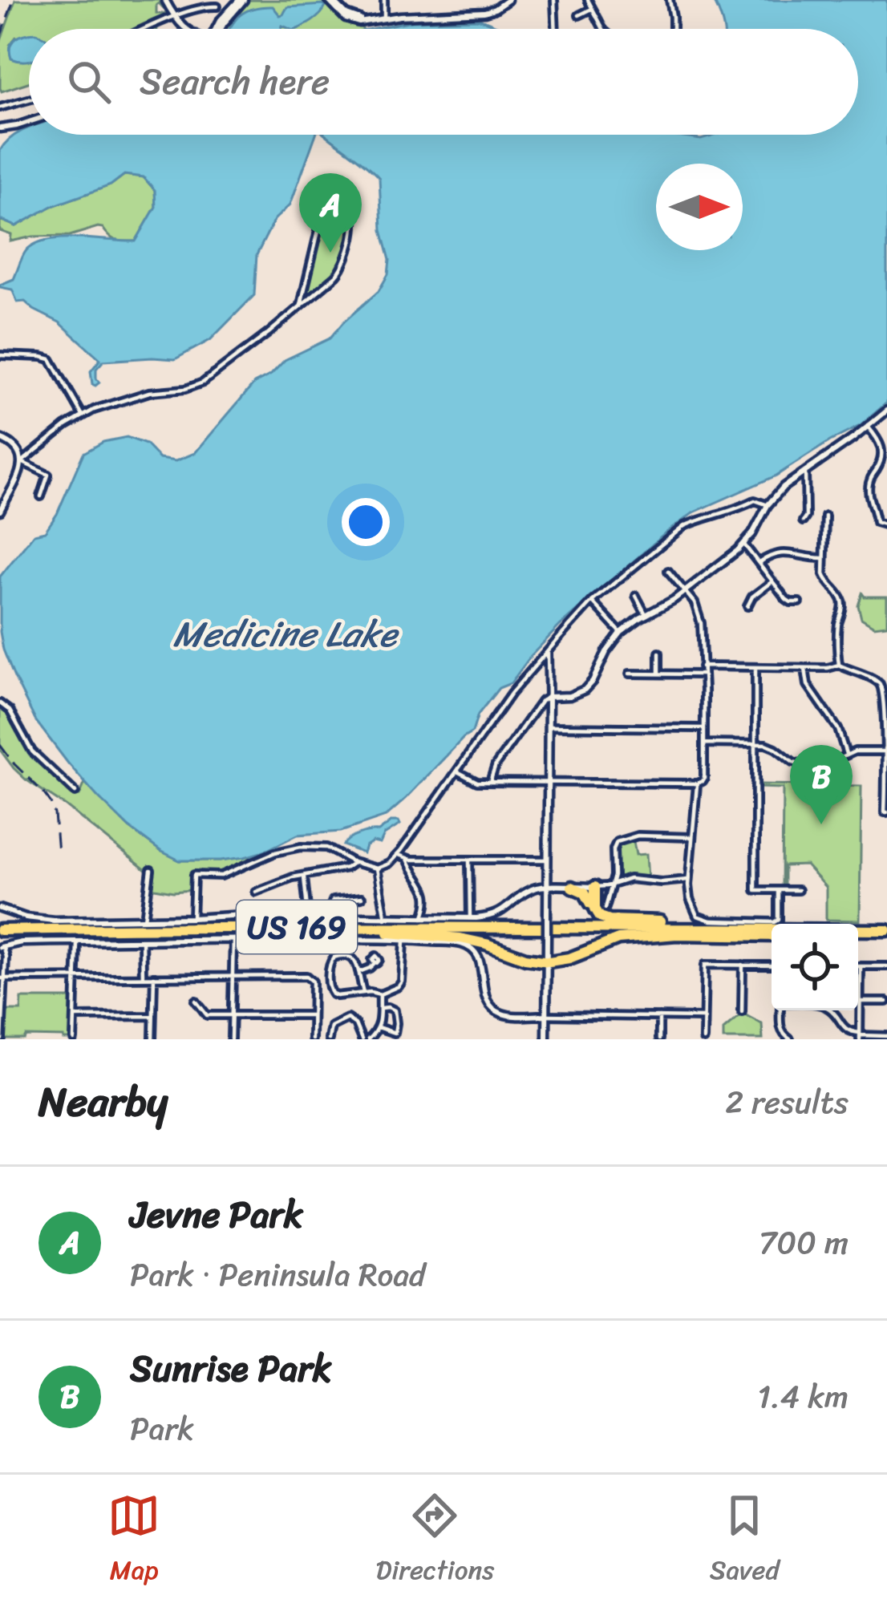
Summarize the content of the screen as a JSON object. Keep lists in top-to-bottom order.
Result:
{
  "streets": {
    "highway": ["US 169"]
  },
  "water": ["Medicine Lake"],
  "north": "right",
  "page": {
    "search": "Search here",
    "pins": ["A", "B"],
    "heading": ["Nearby", "2 results"],
    "list": [
      {
        "mark": "A",
        "name": "Jevne Park",
        "note": "Park · Peninsula Road",
        "value": "700 m"
      },
      {
        "mark": "B",
        "name": "Sunrise Park",
        "note": "Park",
        "value": "1.4 km"
      }
    ],
    "nav": ["Map", "Directions", "Saved"]
  }
}
